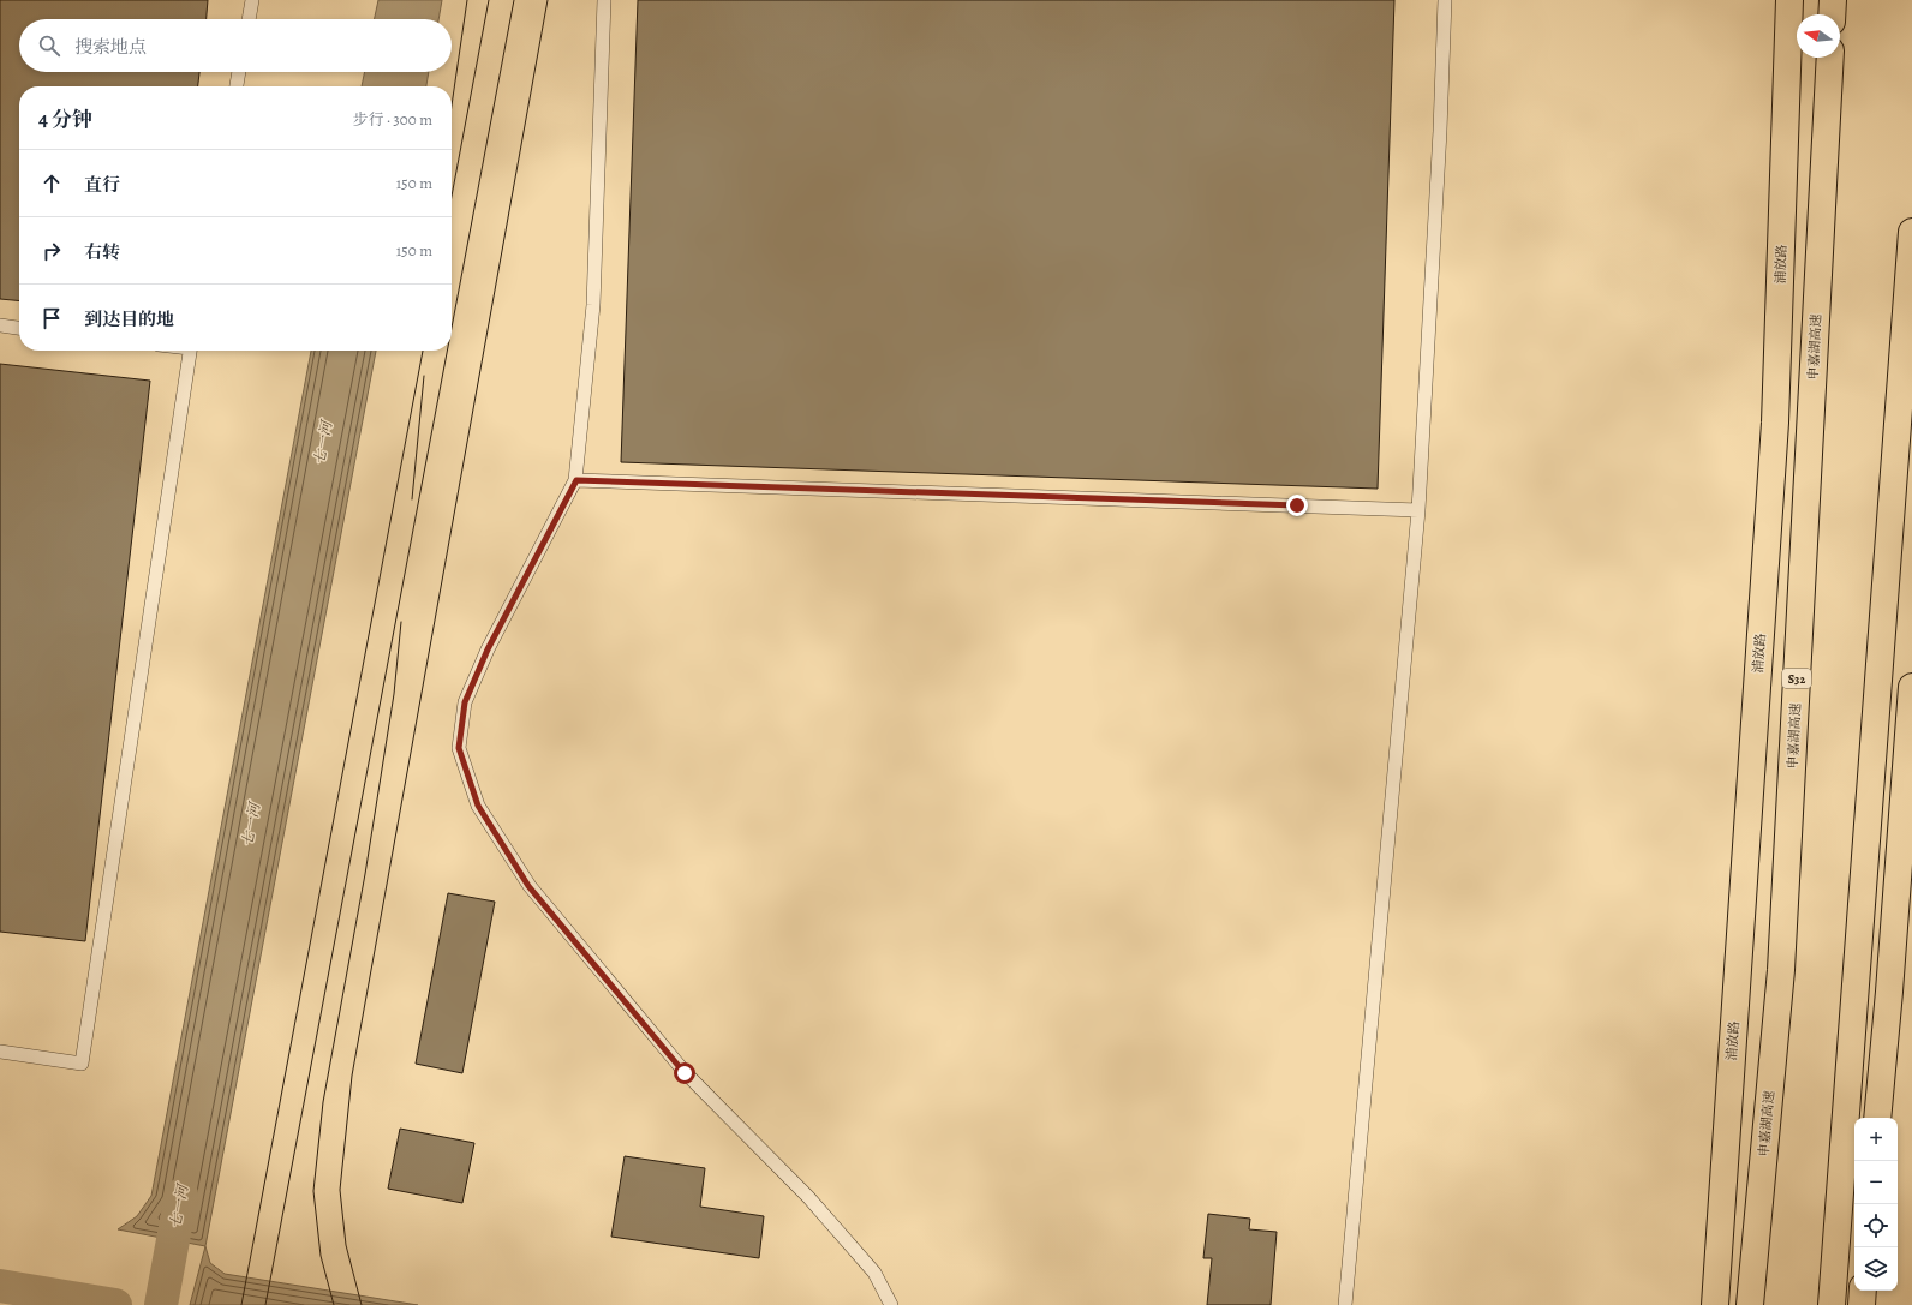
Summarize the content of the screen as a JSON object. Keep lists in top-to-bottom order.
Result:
{
  "streets": {
    "main road": ["浦放路", "申嘉湖高速", "S32"]
  },
  "water": ["七一河"],
  "north": "left",
  "page": {
    "search": "搜索地点",
    "heading": ["4 分钟", "步行 · 300 m"],
    "list": [
      ["直行", "150 m"],
      ["右转", "150 m"],
      "到达目的地"
    ],
    "map_buttons": ["+", "−"]
  }
}
